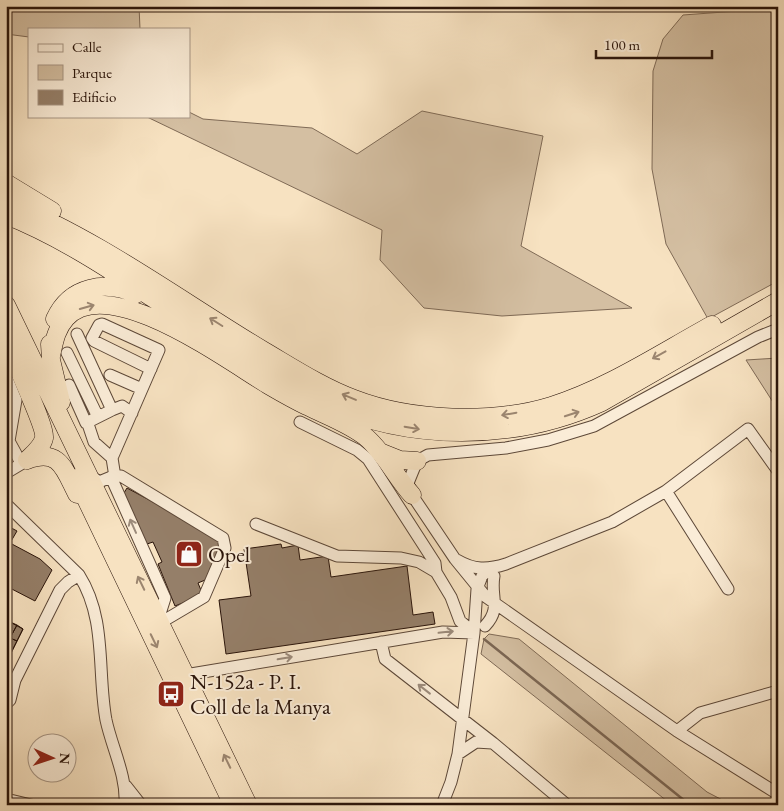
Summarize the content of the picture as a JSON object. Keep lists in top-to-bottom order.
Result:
{
  "places": {
    "shop": ["Opel"],
    "bus stop": ["N-152a - P. I. Coll de la Manya"]
  },
  "legend": ["Calle", "Parque", "Edificio"],
  "scale_bar": "100 m",
  "north": "right"
}
